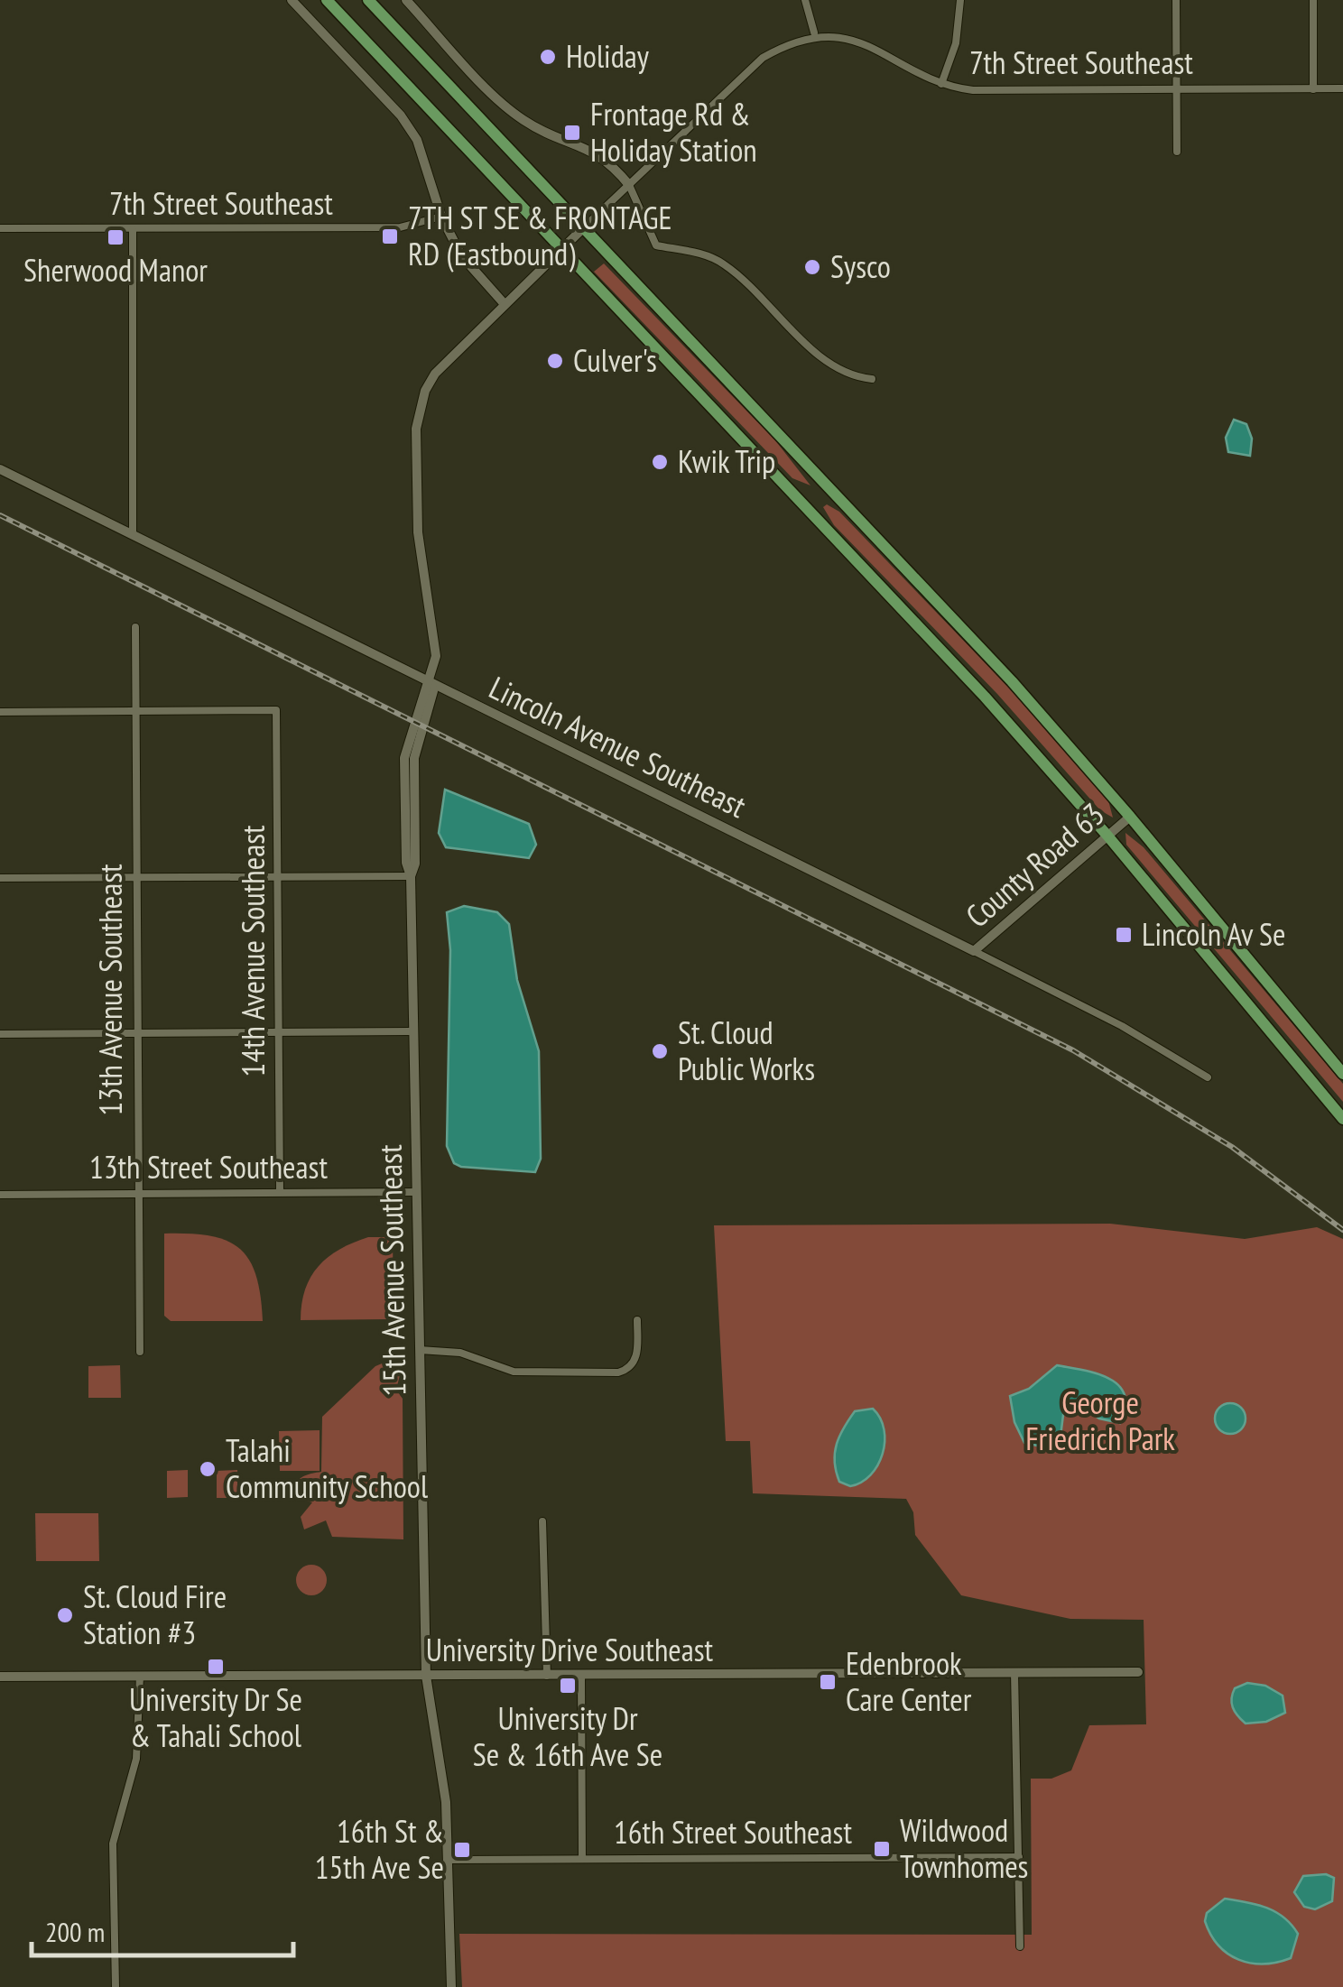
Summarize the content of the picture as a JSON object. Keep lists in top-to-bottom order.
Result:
{
  "streets": {
    "street": [
      "7th Street Southeast",
      "Lincoln Avenue Southeast",
      "County Road 63",
      "14th Avenue Southeast",
      "13th Avenue Southeast",
      "13th Street Southeast",
      "15th Avenue Southeast",
      "University Drive Southeast",
      "16th Street Southeast"
    ]
  },
  "crossings": [
    ["7th Street Southeast", "15th Avenue Southeast"],
    ["Lincoln Avenue Southeast", "County Road 63"],
    ["Lincoln Avenue Southeast", "15th Avenue Southeast"],
    ["14th Avenue Southeast", "13th Avenue Southeast"],
    ["14th Avenue Southeast", "13th Street Southeast"],
    ["13th Avenue Southeast", "13th Street Southeast"],
    ["13th Street Southeast", "15th Avenue Southeast"],
    ["15th Avenue Southeast", "University Drive Southeast"],
    ["15th Avenue Southeast", "16th Street Southeast"]
  ],
  "parks": ["George Friedrich Park"],
  "places": {
    "other": [
      "Holiday",
      "Sysco",
      "Culver's",
      "Kwik Trip",
      "St. Cloud Public Works",
      "Talahi Community School",
      "St. Cloud Fire Station #3"
    ],
    "transit": [
      "Frontage Rd & Holiday Station",
      "7TH ST SE & FRONTAGE RD (Eastbound)",
      "Sherwood Manor",
      "Lincoln Av Se",
      "University Dr Se & Tahali School",
      "Edenbrook Care Center",
      "University Dr Se & 16th Ave Se",
      "Wildwood Townhomes",
      "16th St & 15th Ave Se"
    ]
  },
  "scale_bar": "200 m"
}
